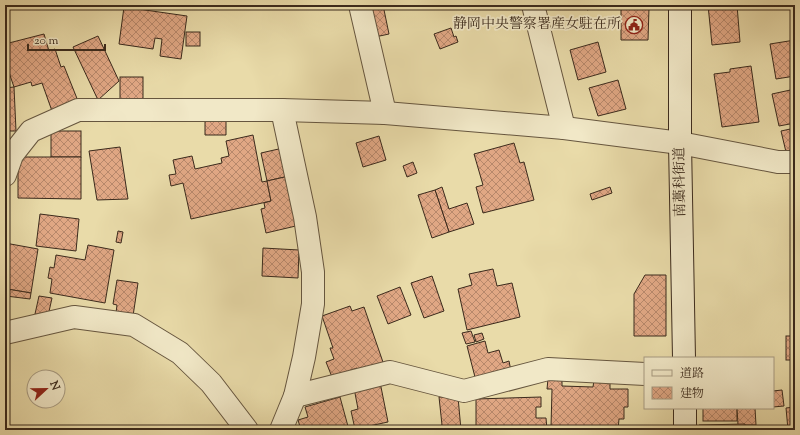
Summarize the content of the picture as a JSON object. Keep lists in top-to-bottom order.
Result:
{
  "streets": {
    "street": ["南藁科街道"]
  },
  "places": {
    "public building": ["静岡中央警察署産女駐在所"]
  },
  "legend": ["道路", "建物"],
  "scale_bar": "20 m",
  "north": "right"
}
